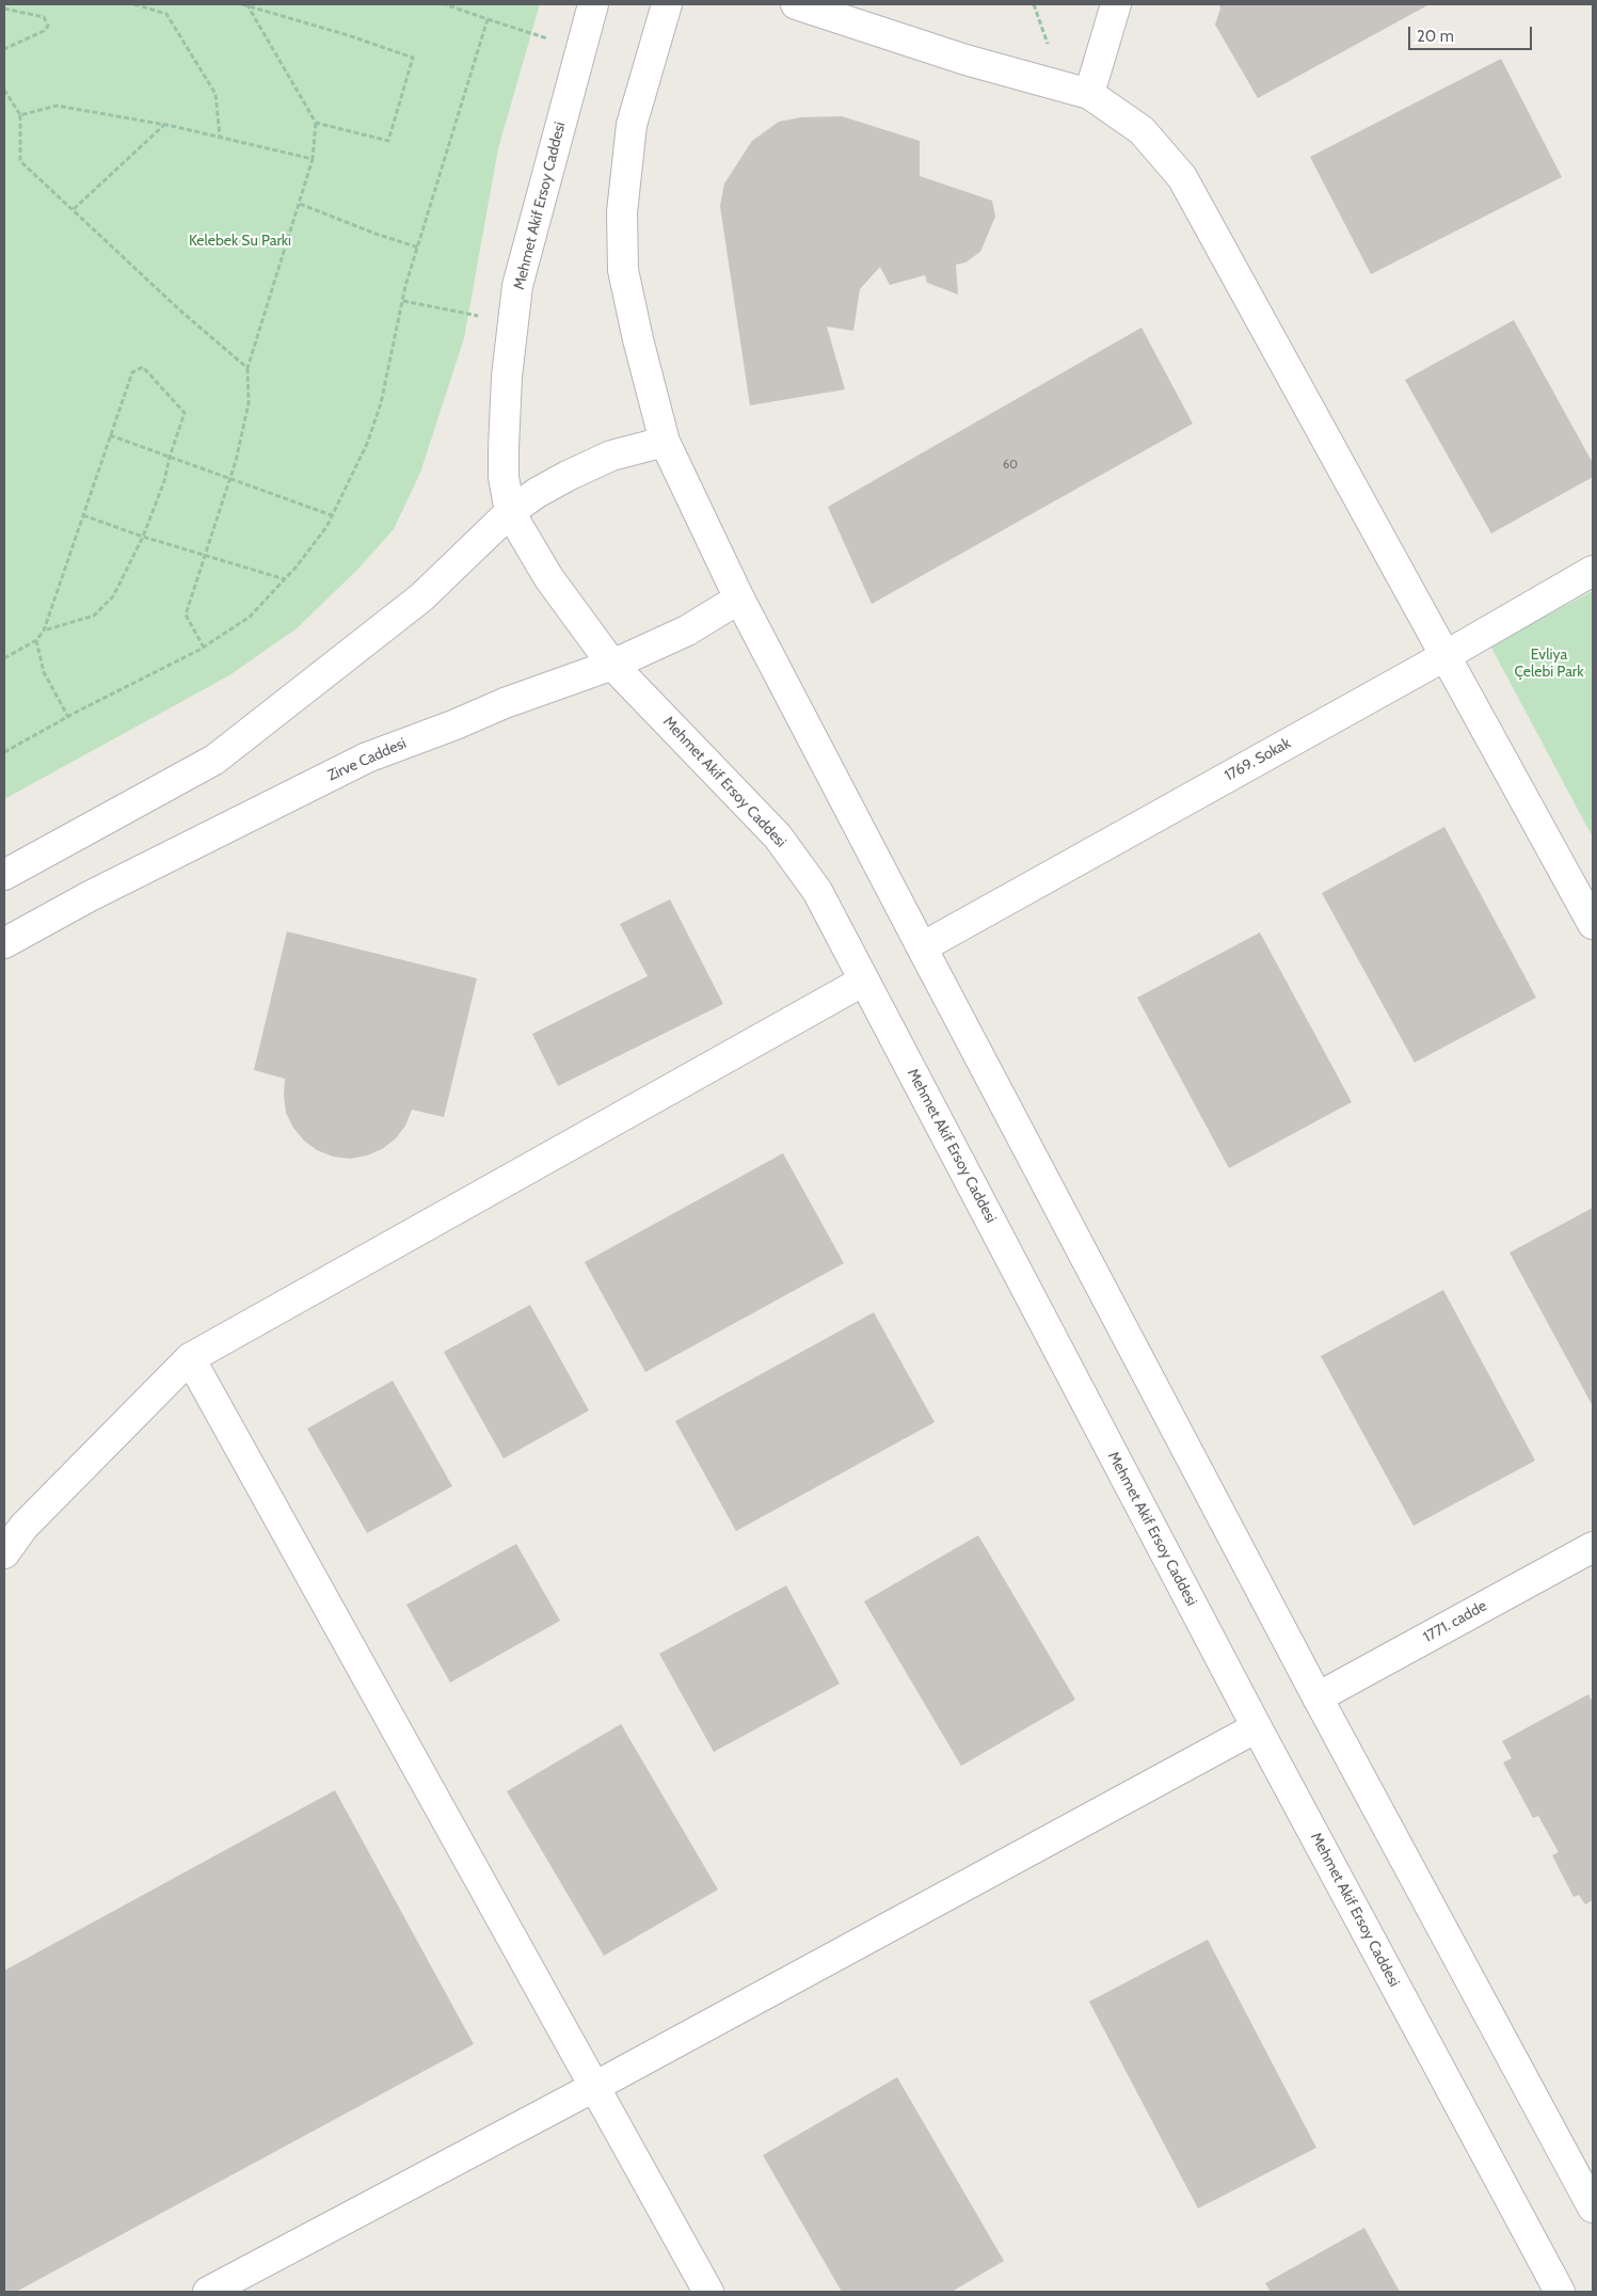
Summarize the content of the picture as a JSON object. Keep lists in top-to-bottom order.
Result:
{
  "streets": {
    "street": [
      "Mehmet Akif Ersoy Caddesi",
      "Zirve Caddesi",
      "1769. Sokak",
      "1771. cadde"
    ]
  },
  "crossings": [
    ["Mehmet Akif Ersoy Caddesi", "Zirve Caddesi"]
  ],
  "parks": ["Kelebek Su Parkı", "Evliya Çelebi Park"],
  "house_numbers": ["60"],
  "scale_bar": "20 m"
}
